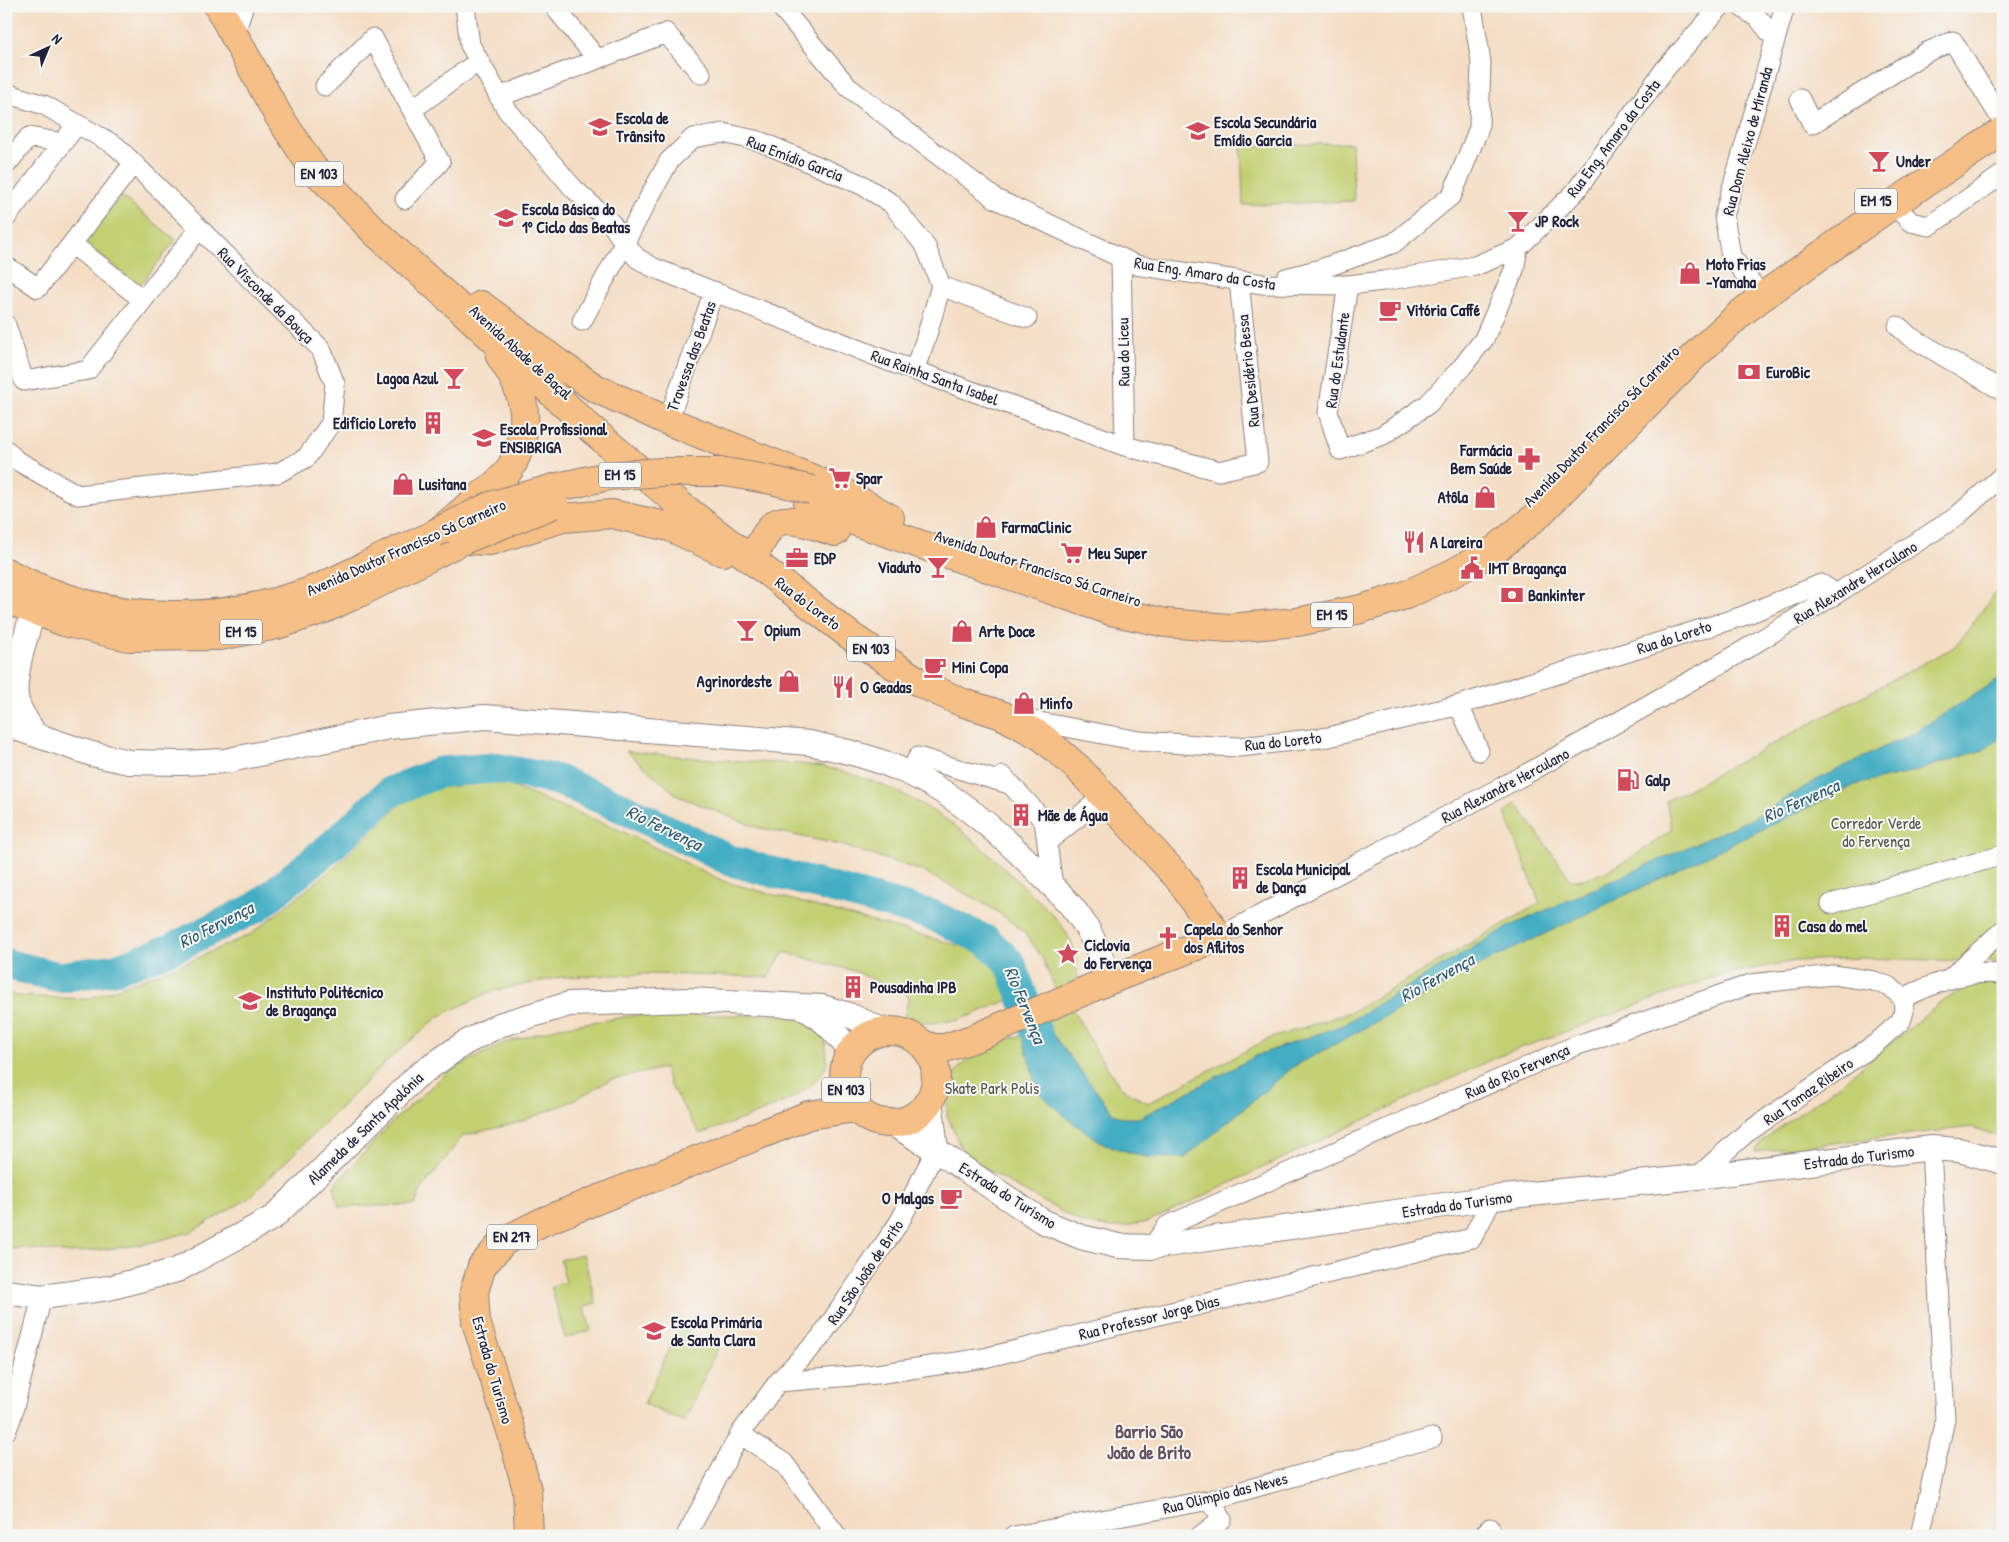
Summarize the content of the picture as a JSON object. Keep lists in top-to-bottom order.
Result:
{
  "streets": {
    "main road": [
      "EN 103",
      "EM 15",
      "Avenida Abade de Baçal",
      "Avenida Doutor Francisco Sá Carneiro",
      "Rua Alexandre Herculano",
      "Rua do Loreto",
      "Estrada do Turismo",
      "EN 217"
    ],
    "street": [
      "Rua Eng. Amaro da Costa",
      "Rua Dom Aleixo de Miranda",
      "Rua Emídio Garcia",
      "Rua Visconde da Bouça",
      "Rua do Liceu",
      "Travessa das Beatas",
      "Rua do Estudante",
      "Rua Desidério Bessa",
      "Rua Rainha Santa Isabel",
      "Rua do Rio Fervença",
      "Rua Tomaz Ribeiro",
      "Alameda de Santa Apolónia",
      "Rua São João de Brito",
      "Rua Professor Jorge Dias",
      "Rua Olimpio das Neves"
    ]
  },
  "crossings": [
    ["Rua Eng. Amaro da Costa", "Rua do Liceu"],
    ["Rua Eng. Amaro da Costa", "Rua do Estudante"],
    ["Rua Eng. Amaro da Costa", "Rua Desidério Bessa"],
    ["Rua Dom Aleixo de Miranda", "Avenida Doutor Francisco Sá Carneiro"],
    ["Rua Emídio Garcia", "Rua Rainha Santa Isabel"],
    ["EN 103", "Rua Alexandre Herculano"],
    ["EN 103", "Rua do Loreto"],
    ["EN 103", "Alameda de Santa Apolónia"],
    ["EN 103", "Estrada do Turismo"],
    ["Avenida Abade de Baçal", "Rua do Loreto"],
    ["Rua do Liceu", "Rua Rainha Santa Isabel"],
    ["Travessa das Beatas", "Rua Rainha Santa Isabel"],
    ["Rua Desidério Bessa", "Rua Rainha Santa Isabel"],
    ["Rua Alexandre Herculano", "Rua do Loreto"],
    ["Rua Alexandre Herculano", "Alameda de Santa Apolónia"],
    ["Rua Alexandre Herculano", "Estrada do Turismo"],
    ["Rua do Rio Fervença", "Rua Tomaz Ribeiro"],
    ["Rua do Rio Fervença", "Estrada do Turismo"],
    ["Rua Tomaz Ribeiro", "Estrada do Turismo"],
    ["Alameda de Santa Apolónia", "Estrada do Turismo"],
    ["Estrada do Turismo", "Rua São João de Brito"],
    ["Estrada do Turismo", "Rua Professor Jorge Dias"],
    ["Rua São João de Brito", "Rua Professor Jorge Dias"]
  ],
  "districts": ["Barrio São João de Brito"],
  "water": ["Rio Fervença"],
  "parks": ["Corredor Verde do Fervença", "Skate Park Polis"],
  "places": {
    "school or university": [
      "Escola de Trânsito",
      "Escola Secundária Emídio Garcia",
      "Escola Básica do 1º Ciclo das Beatas",
      "Escola Profissional ENSIBRIGA",
      "Instituto Politécnico de Bragança",
      "Escola Primária de Santa Clara"
    ],
    "bar": [
      "Under",
      "JP Rock",
      "Lagoa Azul",
      "Viaduto",
      "Opium"
    ],
    "shop": [
      "Moto Frias -Yamaha",
      "Lusitana",
      "Atôla",
      "FarmaClinic",
      "Arte Doce",
      "Agrinordeste",
      "Minfo"
    ],
    "cafe": ["Vitória Caffé", "Mini Copa", "O Malgas"],
    "bank": ["EuroBic", "Bankinter"],
    "building": [
      "Edifício Loreto",
      "Mãe de Água",
      "Escola Municipal de Dança",
      "Casa do mel",
      "Pousadinha IPB"
    ],
    "pharmacy": ["Farmácia Bem Saúde"],
    "supermarket": ["Spar", "Meu Super"],
    "restaurant": ["A Lareira", "O Geadas"],
    "office": ["EDP"],
    "public building": ["IMT Bragança"],
    "fuel station": ["Galp"],
    "church": ["Capela do Senhor dos Aflitos"],
    "place": ["Ciclovia do Fervença"]
  },
  "north": "top right"
}
